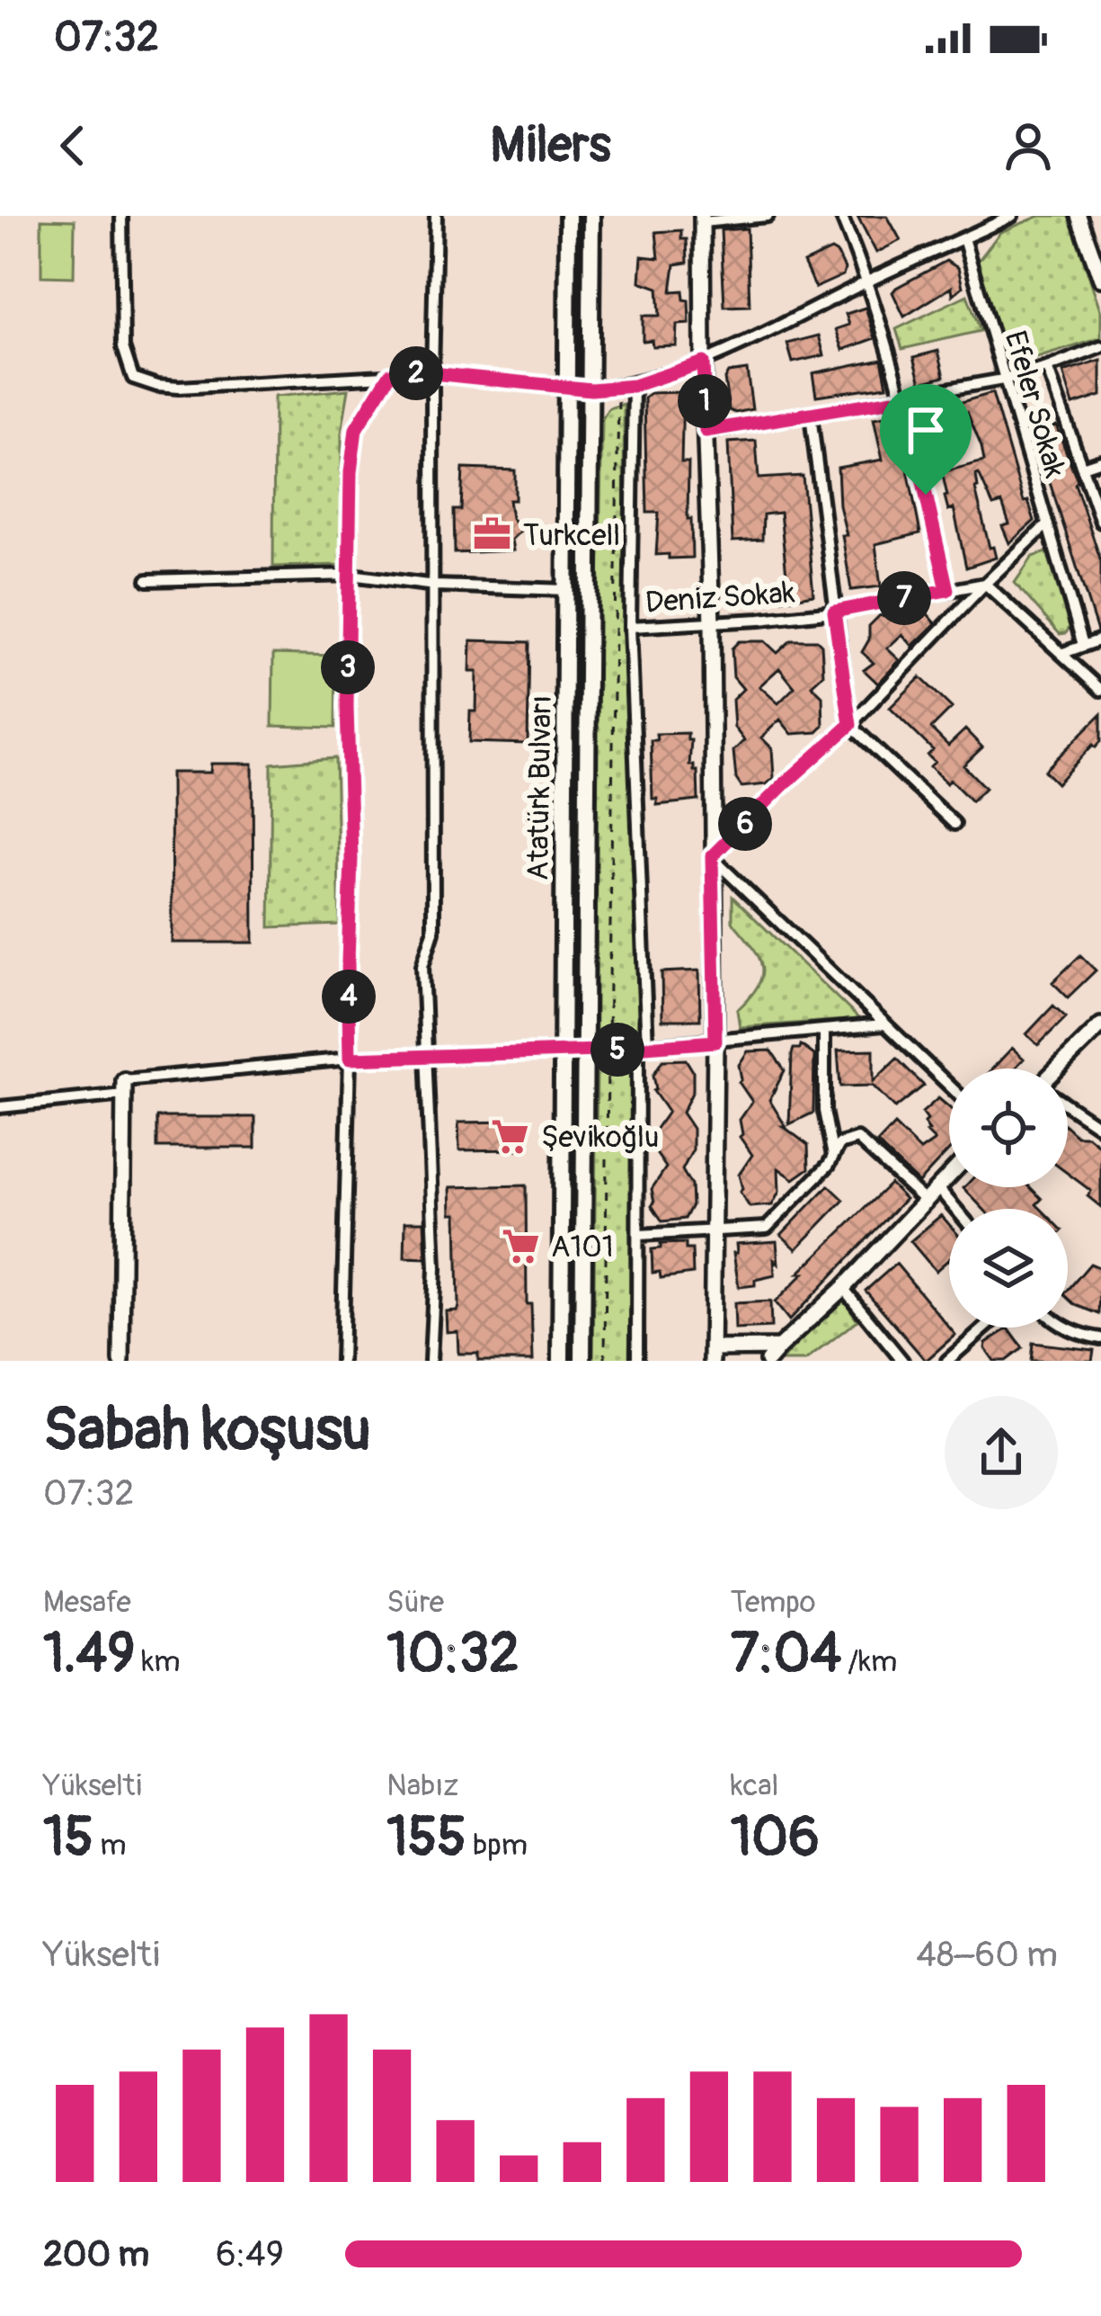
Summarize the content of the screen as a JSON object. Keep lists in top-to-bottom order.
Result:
{
  "streets": {
    "main road": ["Atatürk Bulvarı"],
    "street": ["Efeler Sokak", "Deniz Sokak"]
  },
  "places": {
    "office": ["Turkcell"],
    "supermarket": ["Şevikoğlu", "A101"]
  },
  "page": {
    "status": "07:32",
    "header": "Milers",
    "pins": [
      "2",
      "1",
      "7",
      "3",
      "6",
      "4",
      "5"
    ],
    "heading": ["Sabah koşusu", "07:32"],
    "stats": [
      ["Mesafe", "1.49 km"],
      ["Süre", "10:32"],
      ["Tempo", "7:04 /km"],
      ["Yükselti", "15 m"],
      ["Nabız", "155 bpm"],
      ["kcal", "106"]
    ],
    "chart": ["Yükselti", "48–60 m"],
    "list": [
      {
        "name": "200 m",
        "note": "6:49"
      }
    ]
  }
}
